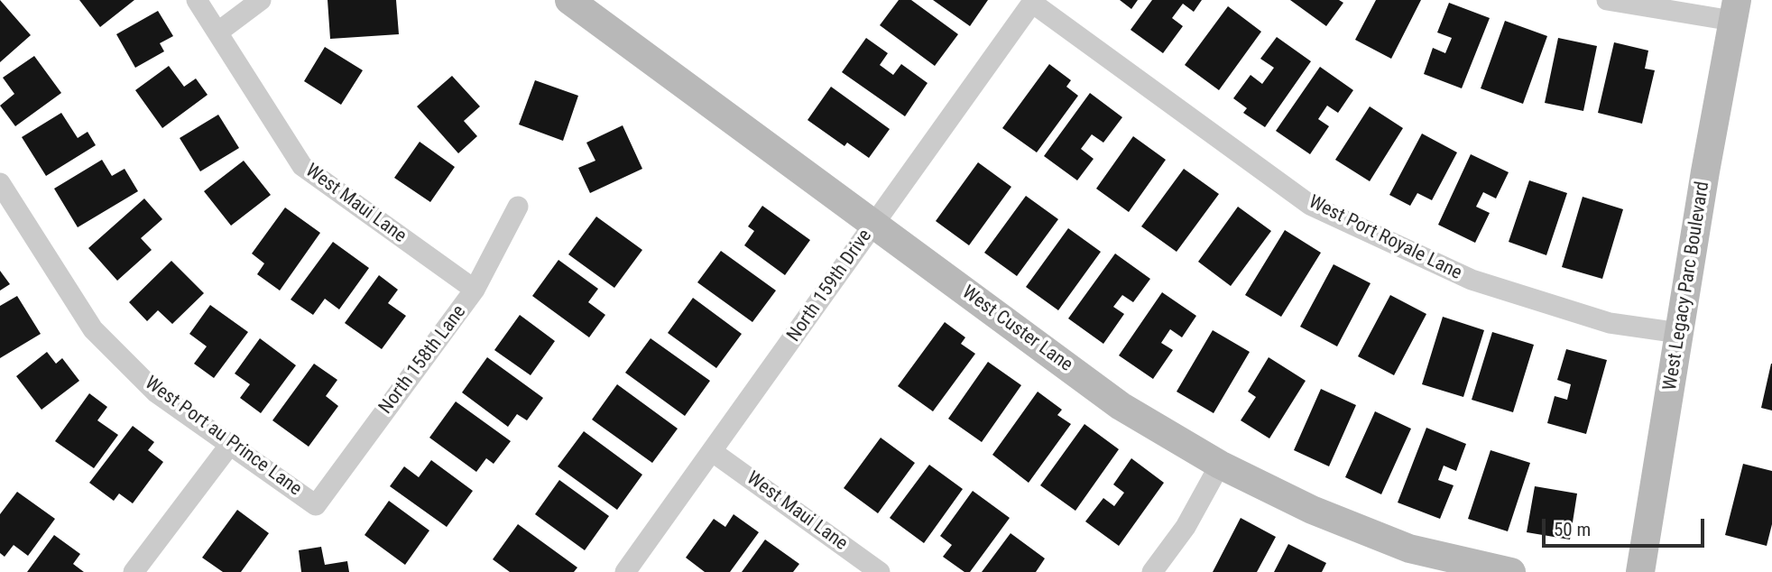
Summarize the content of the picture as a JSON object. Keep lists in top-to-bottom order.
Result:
{
  "streets": {
    "street": [
      "West Maui Lane",
      "West Port Royale Lane",
      "North 159th Drive",
      "West Legacy Parc Boulevard",
      "West Custer Lane",
      "North 158th Lane",
      "West Port au Prince Lane"
    ]
  },
  "crossings": [
    ["West Maui Lane", "North 159th Drive"],
    ["West Maui Lane", "North 158th Lane"],
    ["West Port Royale Lane", "North 159th Drive"],
    ["West Port Royale Lane", "West Legacy Parc Boulevard"],
    ["North 159th Drive", "West Custer Lane"],
    ["North 158th Lane", "West Port au Prince Lane"]
  ],
  "scale_bar": "50 m"
}
